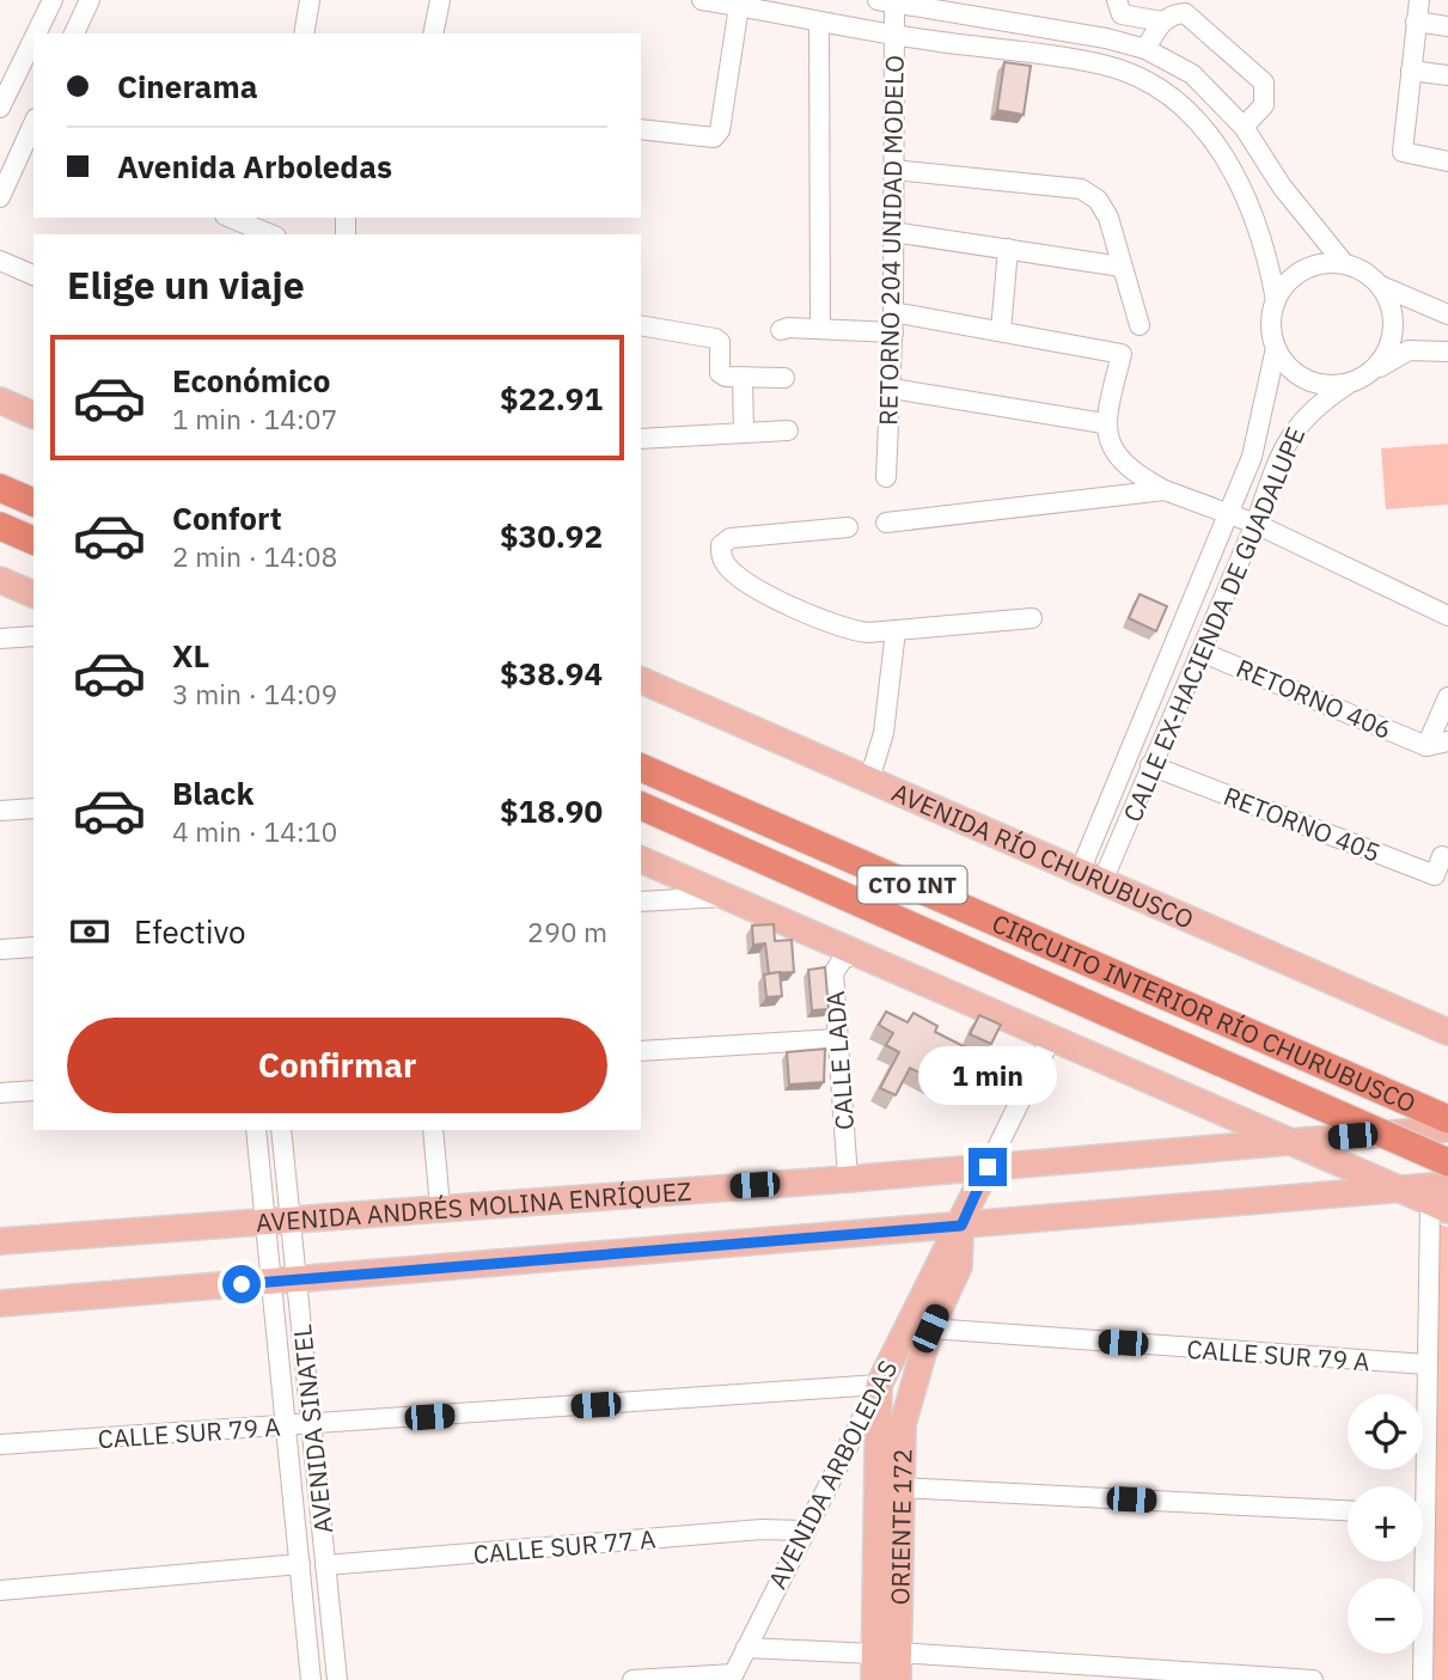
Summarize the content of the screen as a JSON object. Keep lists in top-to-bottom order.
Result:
{
  "streets": {
    "highway": ["CTO INT", "CIRCUITO INTERIOR RÍO CHURUBUSCO"],
    "main road": [
      "AVENIDA RÍO CHURUBUSCO",
      "AVENIDA ANDRÉS MOLINA ENRÍQUEZ",
      "AVENIDA ARBOLEDAS",
      "ORIENTE 172"
    ],
    "street": [
      "RETORNO 204 UNIDAD MODELO",
      "CALLE EX-HACIENDA DE GUADALUPE",
      "RETORNO 406",
      "RETORNO 405",
      "CALLE LADA",
      "CALLE SUR 79 A",
      "AVENIDA SINATEL",
      "CALLE SUR 77 A"
    ]
  },
  "crossings": [
    ["CALLE EX-HACIENDA DE GUADALUPE", "RETORNO 406"],
    ["CALLE EX-HACIENDA DE GUADALUPE", "RETORNO 405"],
    ["CALLE EX-HACIENDA DE GUADALUPE", "AVENIDA RÍO CHURUBUSCO"],
    ["CALLE LADA", "AVENIDA ANDRÉS MOLINA ENRÍQUEZ"],
    ["AVENIDA ANDRÉS MOLINA ENRÍQUEZ", "AVENIDA SINATEL"],
    ["AVENIDA ANDRÉS MOLINA ENRÍQUEZ", "AVENIDA ARBOLEDAS"],
    ["CALLE SUR 79 A", "AVENIDA SINATEL"],
    ["CALLE SUR 79 A", "AVENIDA ARBOLEDAS"],
    ["CALLE SUR 79 A", "ORIENTE 172"],
    ["AVENIDA SINATEL", "CALLE SUR 77 A"],
    ["AVENIDA ARBOLEDAS", "ORIENTE 172"],
    ["AVENIDA ARBOLEDAS", "CALLE SUR 77 A"]
  ],
  "page": {
    "banner": ["Cinerama", "Avenida Arboledas"],
    "heading": "Elige un viaje",
    "list": [
      {
        "name": "Económico",
        "note": "1 min · 14:07",
        "value": "$22.91"
      },
      {
        "name": "Confort",
        "note": "2 min · 14:08",
        "value": "$30.92"
      },
      {
        "name": "XL",
        "note": "3 min · 14:09",
        "value": "$38.94"
      },
      {
        "name": "Black",
        "note": "4 min · 14:10",
        "value": "$18.90"
      }
    ],
    "pay": ["Efectivo", "290 m"],
    "buttons": "Confirmar",
    "bubble": "1 min",
    "map_buttons": ["+", "−"]
  }
}
